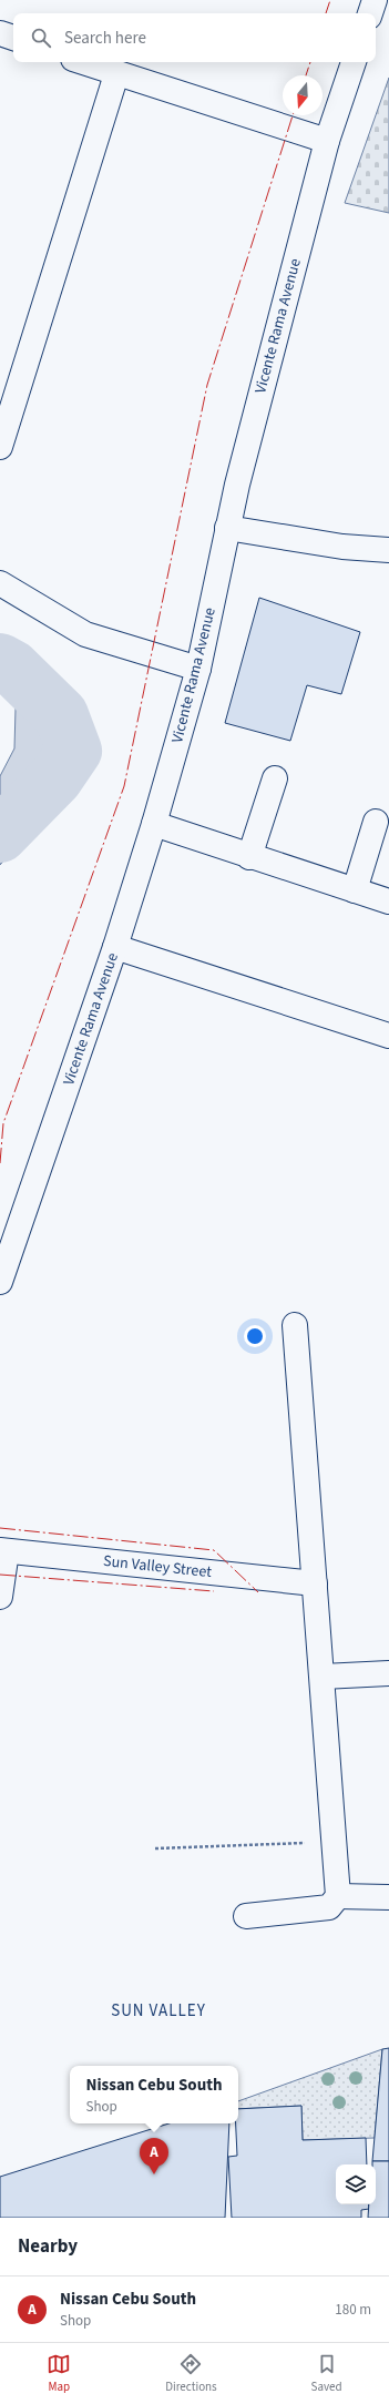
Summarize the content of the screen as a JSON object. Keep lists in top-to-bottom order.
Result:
{
  "streets": {
    "street": ["Vicente Rama Avenue", "Sun Valley Street"]
  },
  "districts": ["SUN VALLEY"],
  "north": "bottom",
  "page": {
    "search": "Search here",
    "popup": ["Nissan Cebu South", "Shop"],
    "pins": "A",
    "heading": "Nearby",
    "list": [
      {
        "mark": "A",
        "name": "Nissan Cebu South",
        "note": "Shop",
        "value": "180 m"
      }
    ],
    "nav": ["Map", "Directions", "Saved"]
  }
}
